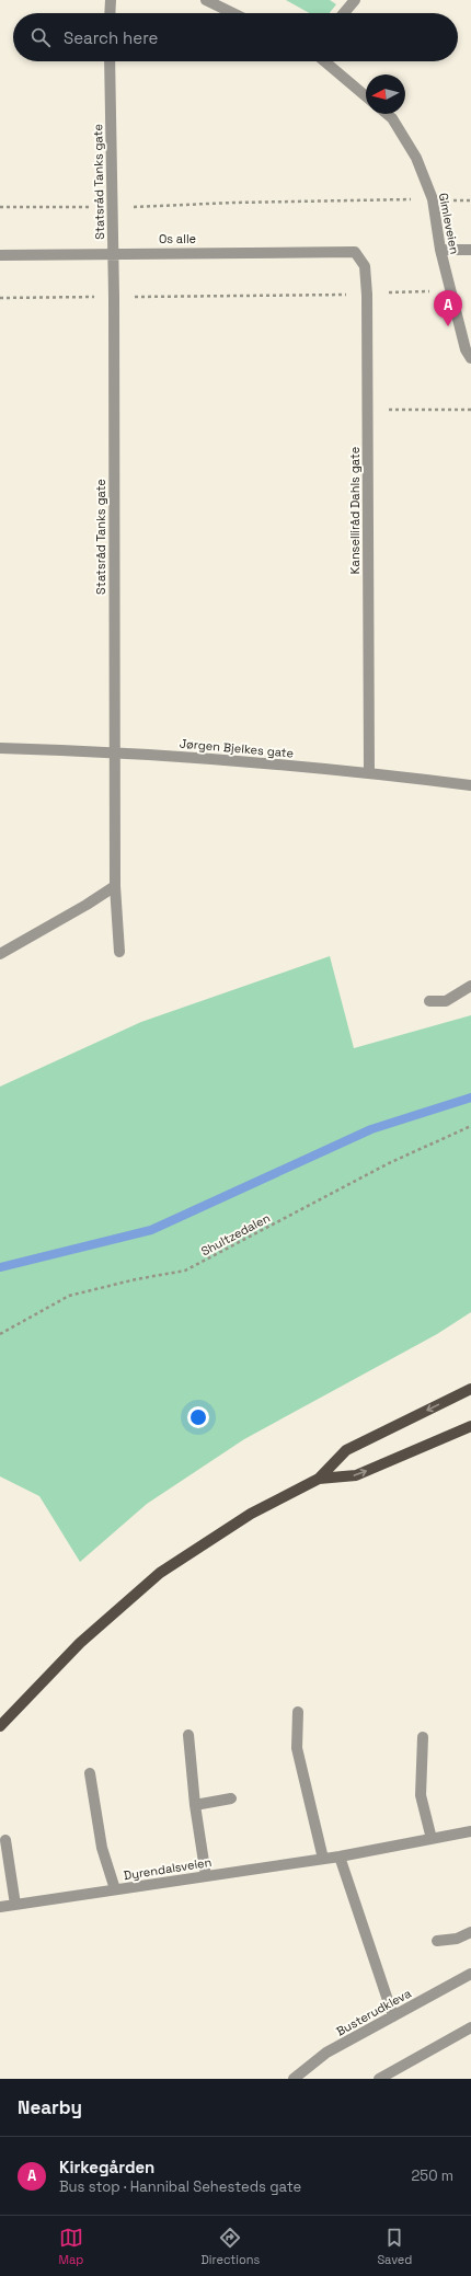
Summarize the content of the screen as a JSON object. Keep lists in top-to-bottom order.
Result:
{
  "streets": {
    "street": [
      "Statsråd Tanks gate",
      "Gimleveien",
      "Os alle",
      "Kanselliråd Dahls gate",
      "Jørgen Bjelkes gate",
      "Dyrendalsveien",
      "Busterudkleva"
    ],
    "path": ["Shultzedalen"]
  },
  "crossings": [
    ["Statsråd Tanks gate", "Os alle"],
    ["Statsråd Tanks gate", "Jørgen Bjelkes gate"],
    ["Os alle", "Kanselliråd Dahls gate"],
    ["Kanselliråd Dahls gate", "Jørgen Bjelkes gate"]
  ],
  "north": "left",
  "page": {
    "search": "Search here",
    "pins": "A",
    "heading": "Nearby",
    "list": [
      {
        "mark": "A",
        "name": "Kirkegården",
        "note": "Bus stop · Hannibal Sehesteds gate",
        "value": "250 m"
      }
    ],
    "nav": ["Map", "Directions", "Saved"]
  }
}
